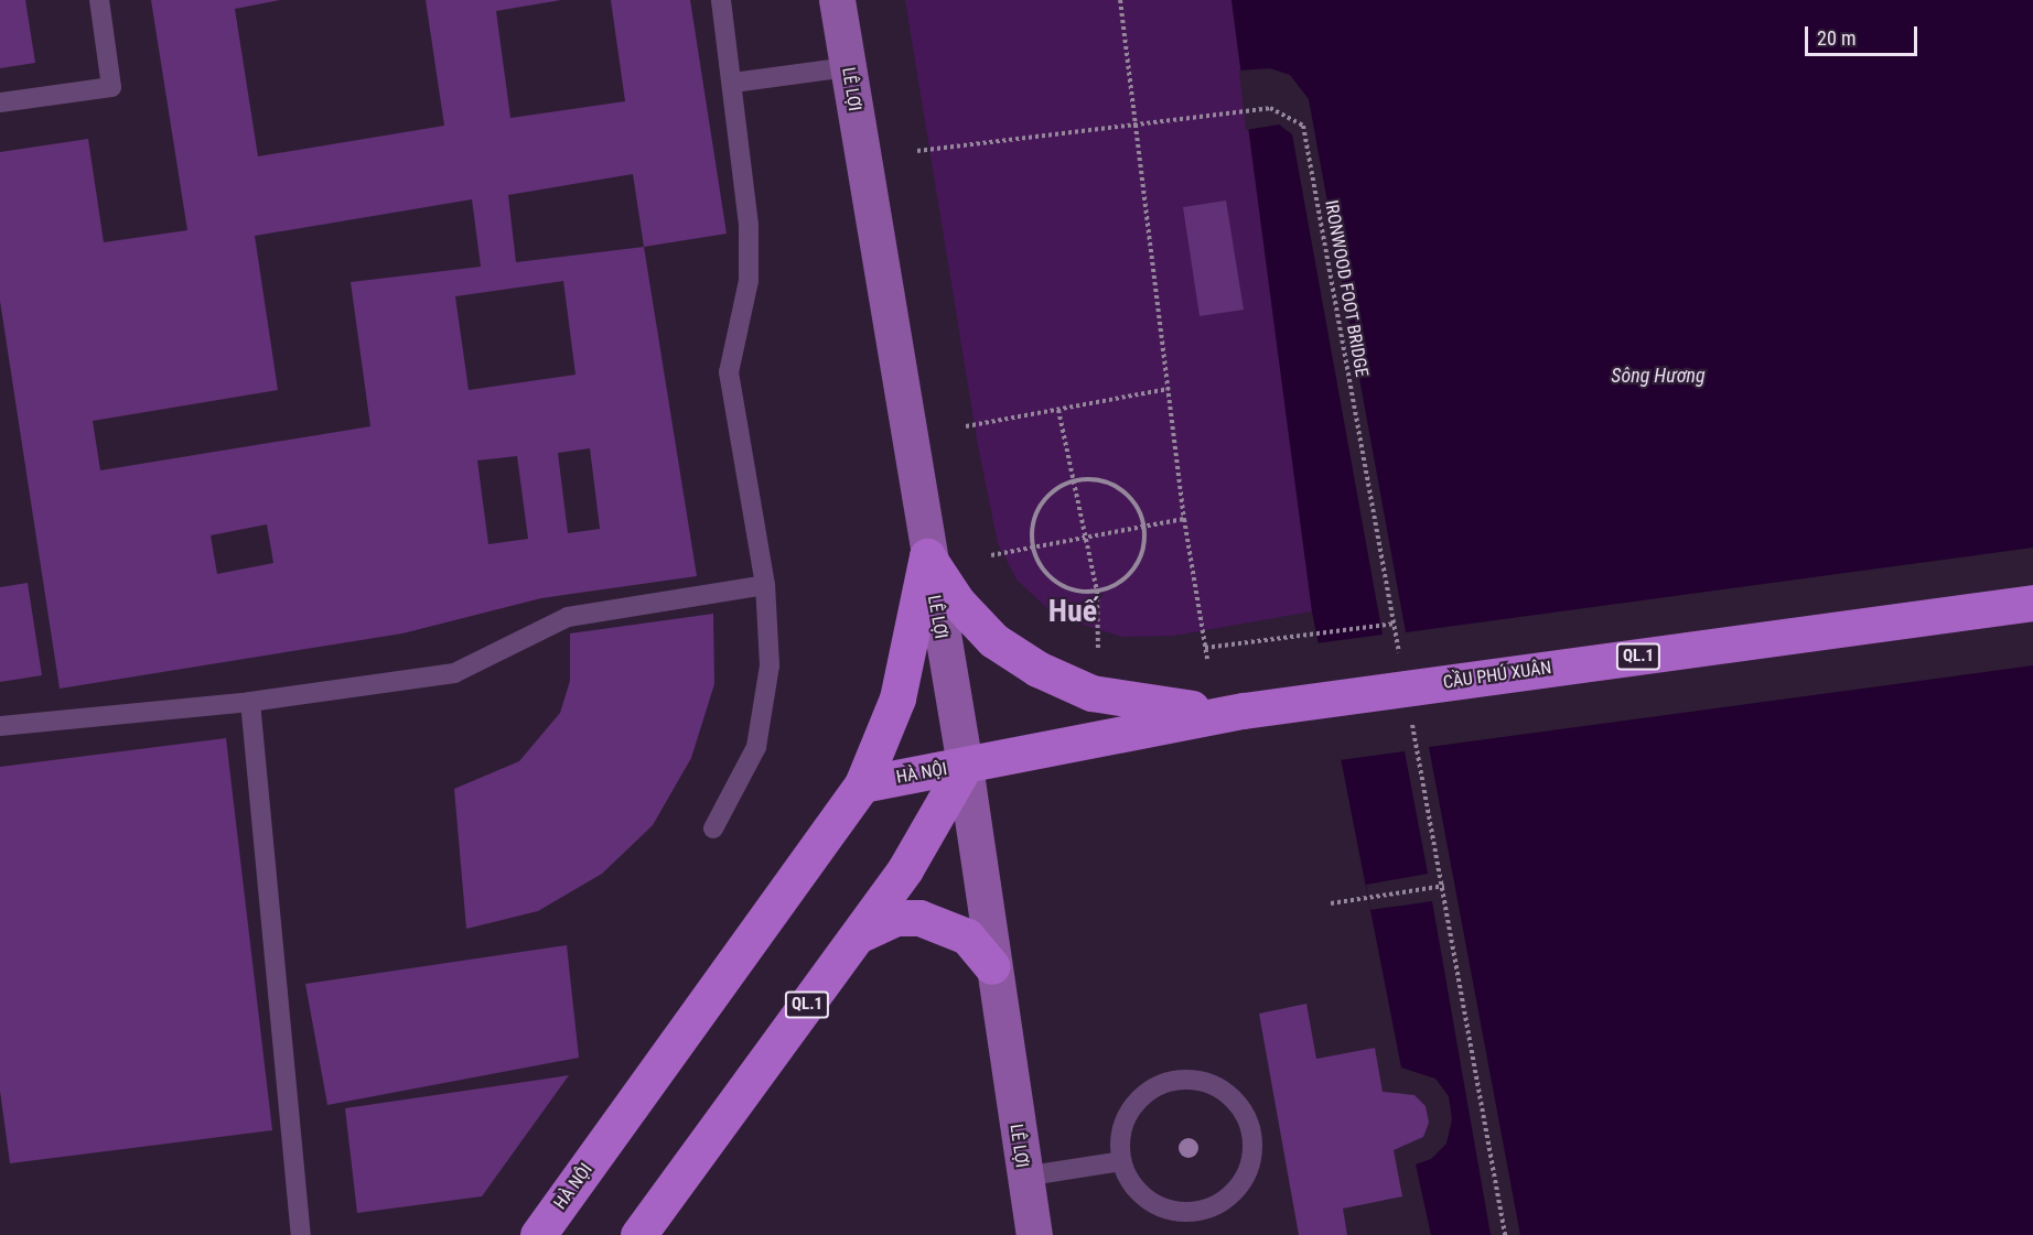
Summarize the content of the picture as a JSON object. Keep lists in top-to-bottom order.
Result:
{
  "streets": {
    "main road": [
      "LÊ LỢI",
      "QL.1",
      "CẦU PHÚ XUÂN",
      "HÀ NỘI"
    ],
    "path": ["IRONWOOD FOOT BRIDGE"]
  },
  "crossings": [
    ["LÊ LỢI", "CẦU PHÚ XUÂN"],
    ["LÊ LỢI", "HÀ NỘI"],
    ["CẦU PHÚ XUÂN", "HÀ NỘI"]
  ],
  "districts": ["Huế"],
  "water": ["Sông Hương"],
  "scale_bar": "20 m"
}
